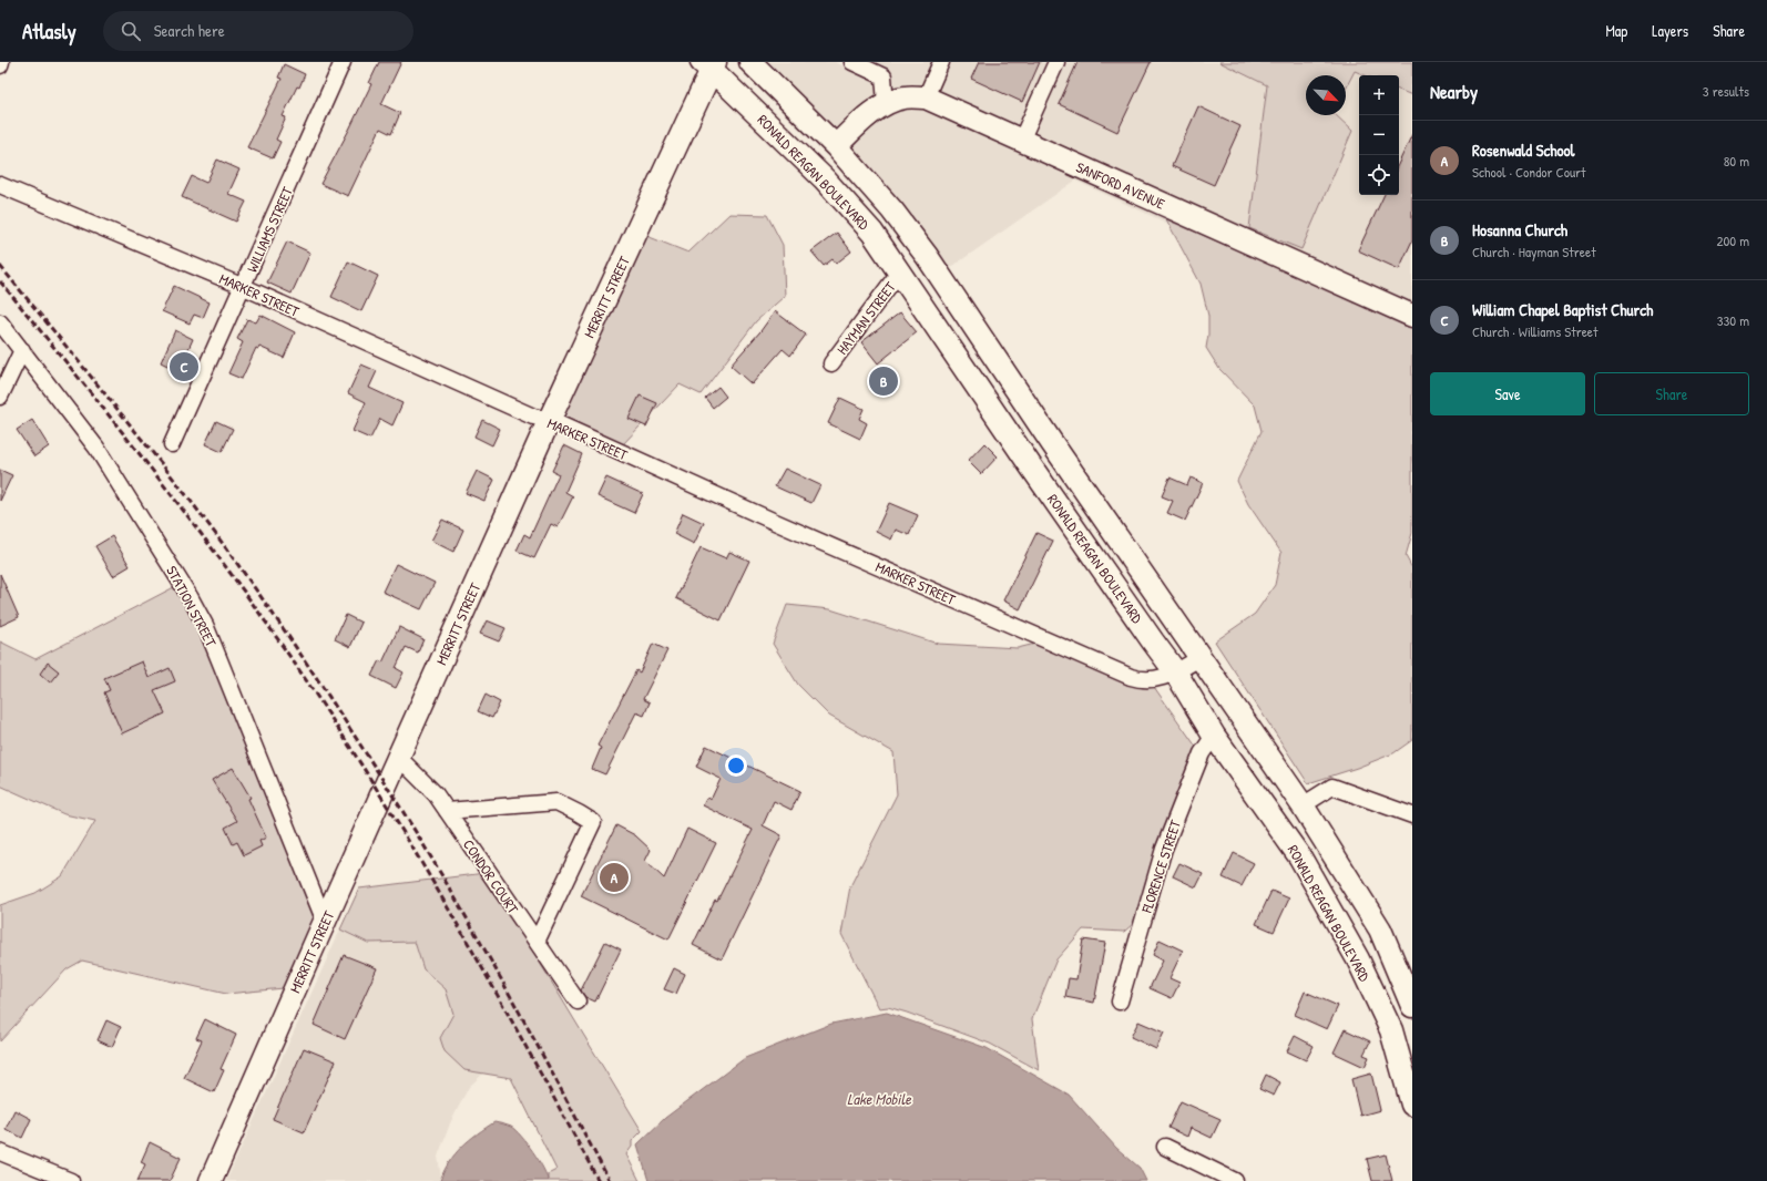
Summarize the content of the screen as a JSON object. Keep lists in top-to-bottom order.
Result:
{
  "streets": {
    "main road": ["RONALD REAGAN BOULEVARD", "SANFORD AVENUE", "MERRITT STREET"],
    "street": [
      "WILLIAMS STREET",
      "MARKER STREET",
      "HAYMAN STREET",
      "STATION STREET",
      "FLORENCE STREET",
      "CONDOR COURT"
    ]
  },
  "crossings": [
    ["RONALD REAGAN BOULEVARD", "SANFORD AVENUE"],
    ["RONALD REAGAN BOULEVARD", "MARKER STREET"],
    ["RONALD REAGAN BOULEVARD", "MERRITT STREET"],
    ["RONALD REAGAN BOULEVARD", "HAYMAN STREET"],
    ["RONALD REAGAN BOULEVARD", "FLORENCE STREET"],
    ["WILLIAMS STREET", "MARKER STREET"],
    ["MARKER STREET", "MERRITT STREET"],
    ["MERRITT STREET", "STATION STREET"],
    ["MERRITT STREET", "CONDOR COURT"]
  ],
  "water": ["Lake Mobile"],
  "north": "bottom right",
  "page": {
    "header": "Atlasly",
    "search": "Search here",
    "nav": ["Map", "Layers", "Share"],
    "heading": ["Nearby", "3 results"],
    "map_buttons": ["+", "−"],
    "list": [
      {
        "mark": "A",
        "name": "Rosenwald School",
        "note": "School · Condor Court",
        "value": "80 m"
      },
      {
        "mark": "B",
        "name": "Hosanna Church",
        "note": "Church · Hayman Street",
        "value": "200 m"
      },
      {
        "mark": "C",
        "name": "William Chapel Baptist Church",
        "note": "Church · Williams Street",
        "value": "330 m"
      }
    ],
    "pins": ["C", "B", "A"],
    "buttons": ["Save", "Share"]
  }
}
